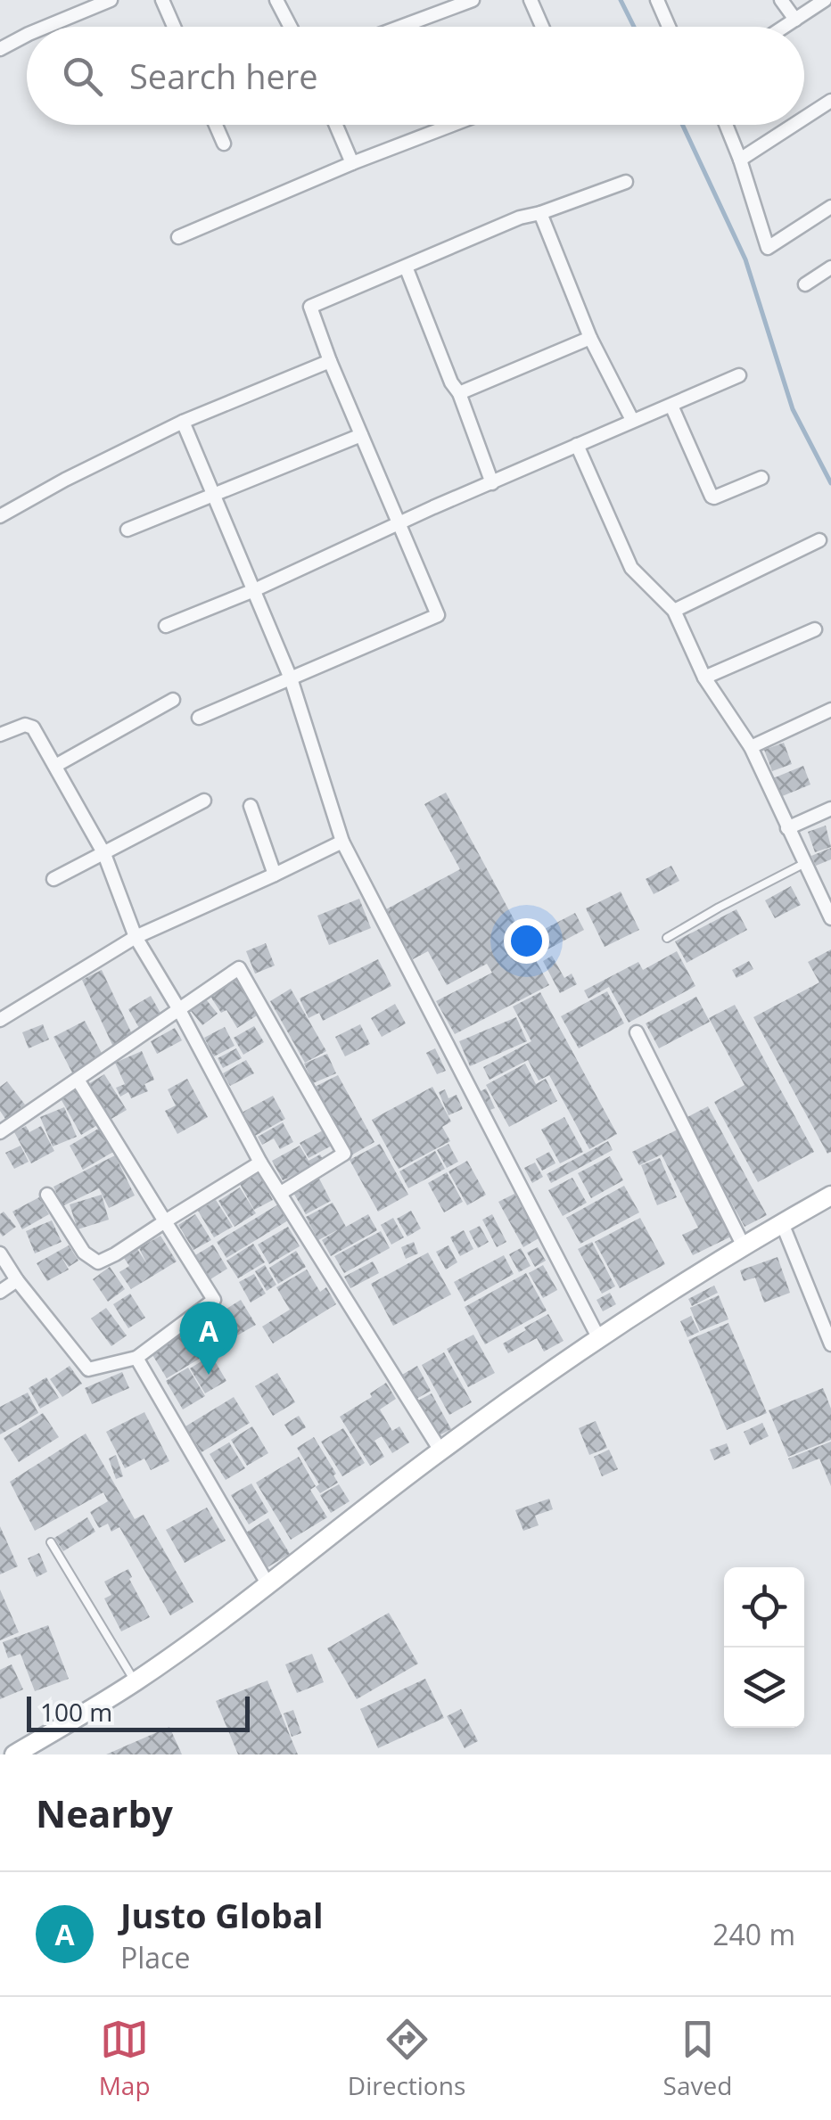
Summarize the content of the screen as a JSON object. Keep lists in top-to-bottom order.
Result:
{
  "scale_bar": "100 m",
  "page": {
    "search": "Search here",
    "pins": "A",
    "scale": "100 m",
    "heading": "Nearby",
    "list": [
      {
        "mark": "A",
        "name": "Justo Global",
        "note": "Place",
        "value": "240 m"
      }
    ],
    "nav": ["Map", "Directions", "Saved"]
  }
}
